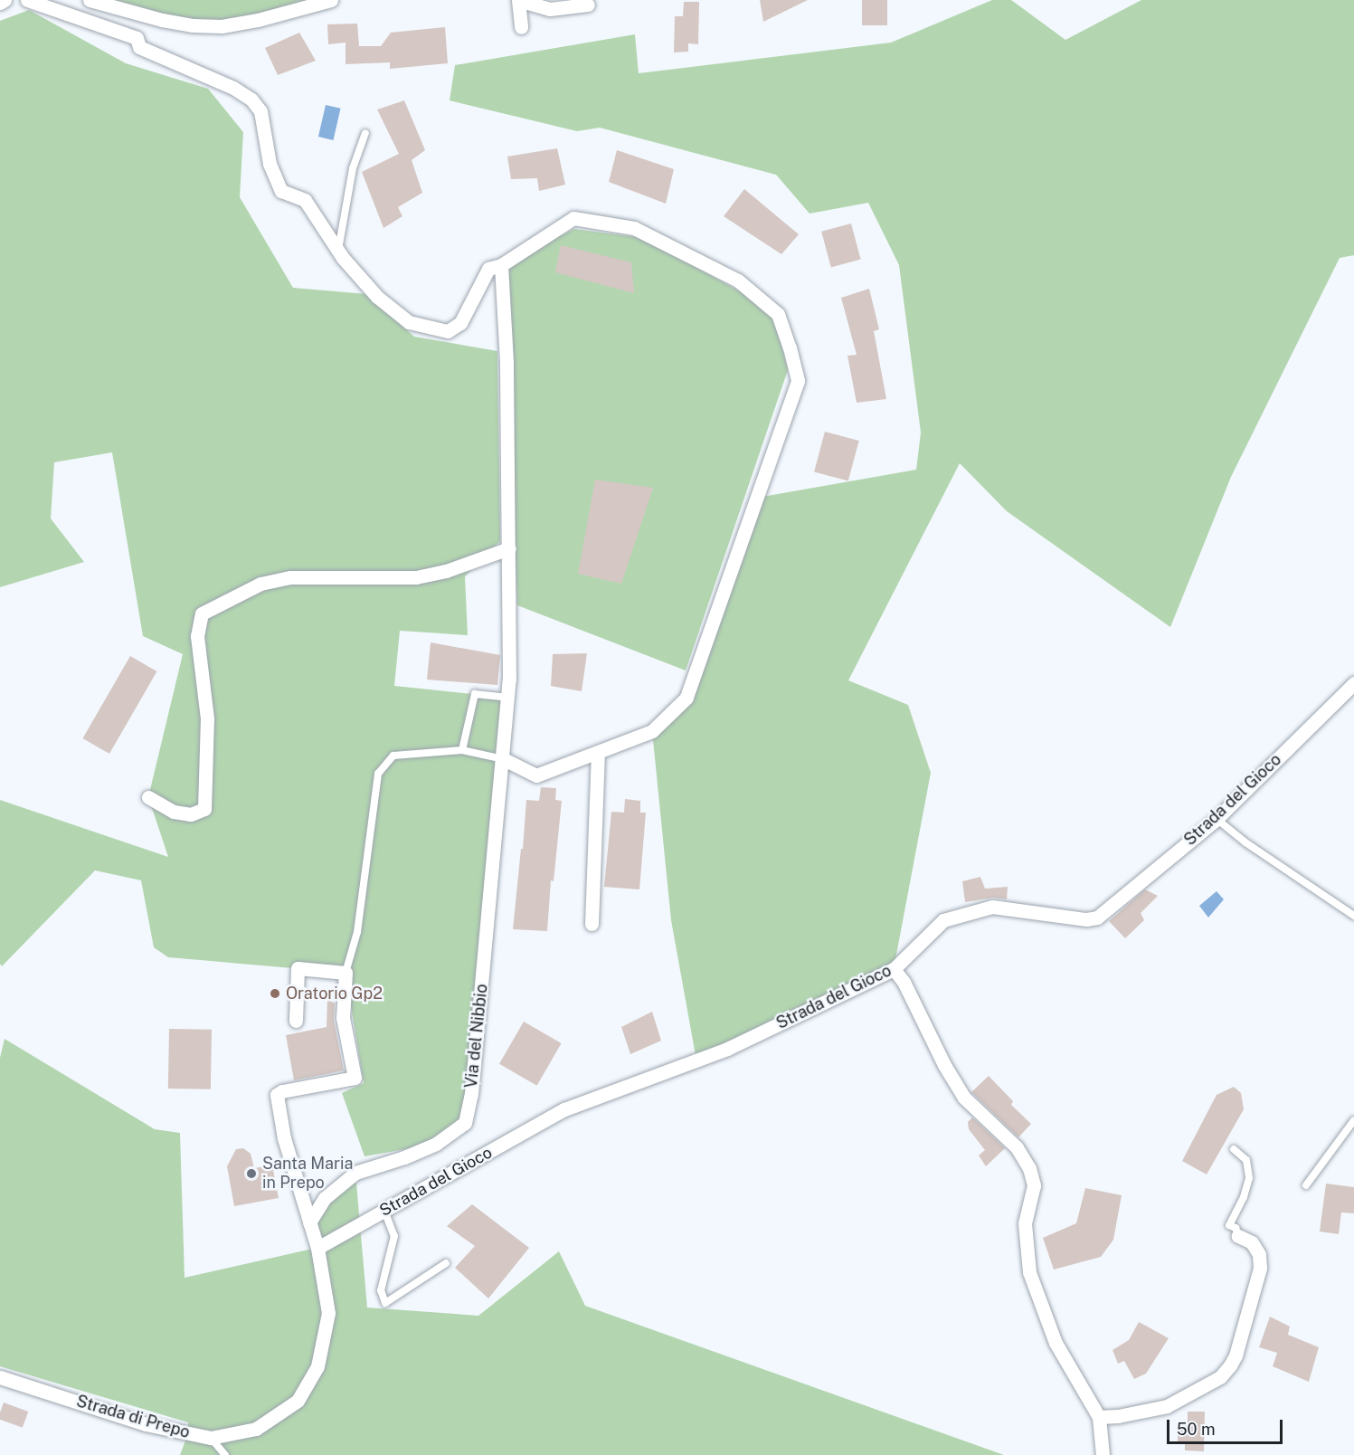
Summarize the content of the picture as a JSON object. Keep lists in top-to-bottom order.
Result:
{
  "streets": {
    "street": ["Strada del Gioco", "Via del Nibbio", "Strada di Prepo"]
  },
  "crossings": [
    ["Strada del Gioco", "Strada di Prepo"],
    ["Via del Nibbio", "Strada di Prepo"]
  ],
  "places": ["Oratorio Gp2", "Santa Maria in Prepo"],
  "scale_bar": "50 m"
}
